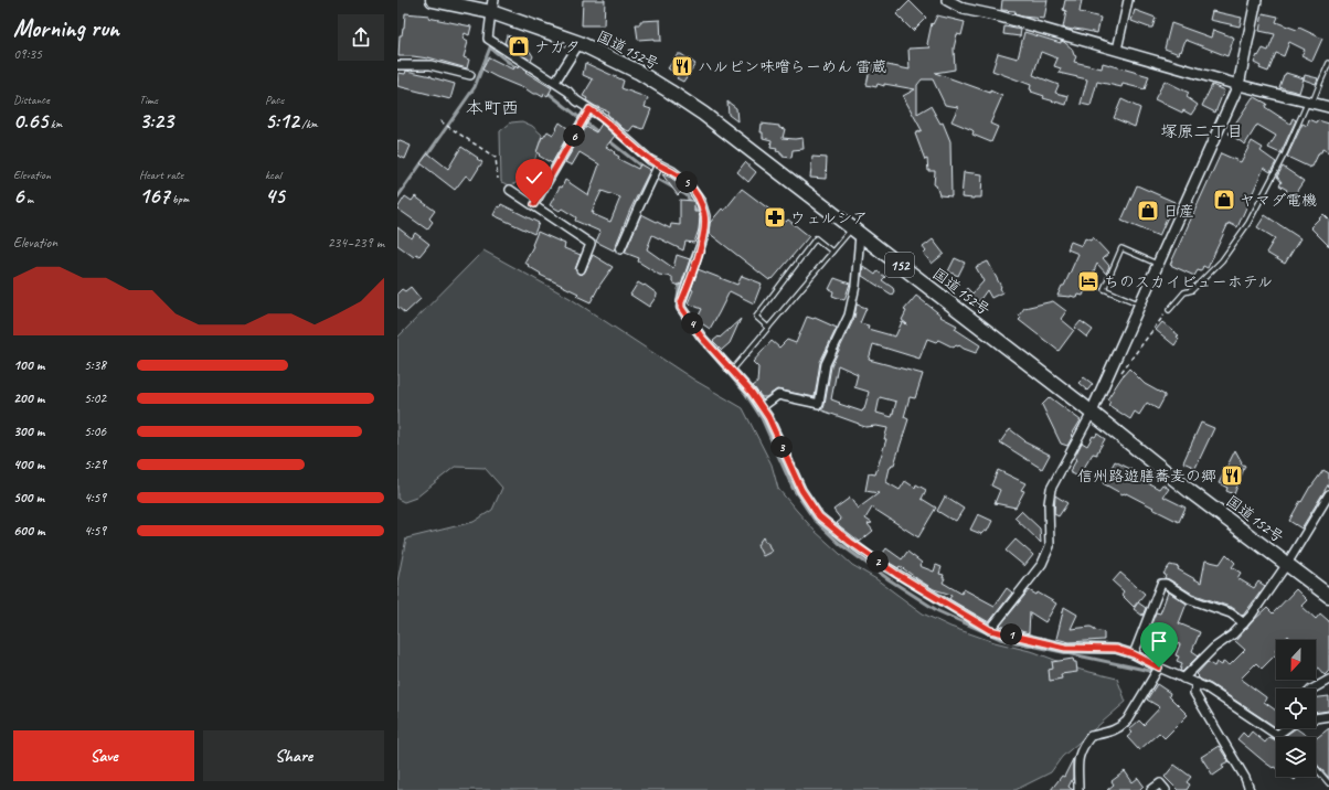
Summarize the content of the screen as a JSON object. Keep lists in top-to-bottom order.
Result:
{
  "streets": {
    "highway": ["国道152号", "152"]
  },
  "districts": ["本町西", "塚原二丁目"],
  "places": {
    "shop": ["ナガタ", "ヤマダ電機", "日産"],
    "restaurant": ["ハルピン味噌らーめん 雷蔵", "信州路遊膳蕎麦の郷"],
    "pharmacy": ["ウェルシア"],
    "hotel": ["ちのスカイビューホテル"]
  },
  "north": "bottom",
  "page": {
    "heading": ["Morning run", "09:35"],
    "stats": [
      ["Distance", "0.65 km"],
      ["Time", "3:23"],
      ["Pace", "5:12 /km"],
      ["Elevation", "6 m"],
      ["Heart rate", "167 bpm"],
      ["kcal", "45"]
    ],
    "pins": [
      "6",
      "5",
      "4",
      "3",
      "2",
      "1"
    ],
    "chart": ["Elevation", "234–239 m"],
    "list": [
      {
        "name": "100 m",
        "note": "5:38"
      },
      {
        "name": "200 m",
        "note": "5:02"
      },
      {
        "name": "300 m",
        "note": "5:06"
      },
      {
        "name": "400 m",
        "note": "5:29"
      },
      {
        "name": "500 m",
        "note": "4:59"
      },
      {
        "name": "600 m",
        "note": "4:59"
      }
    ],
    "buttons": ["Save", "Share"]
  }
}
